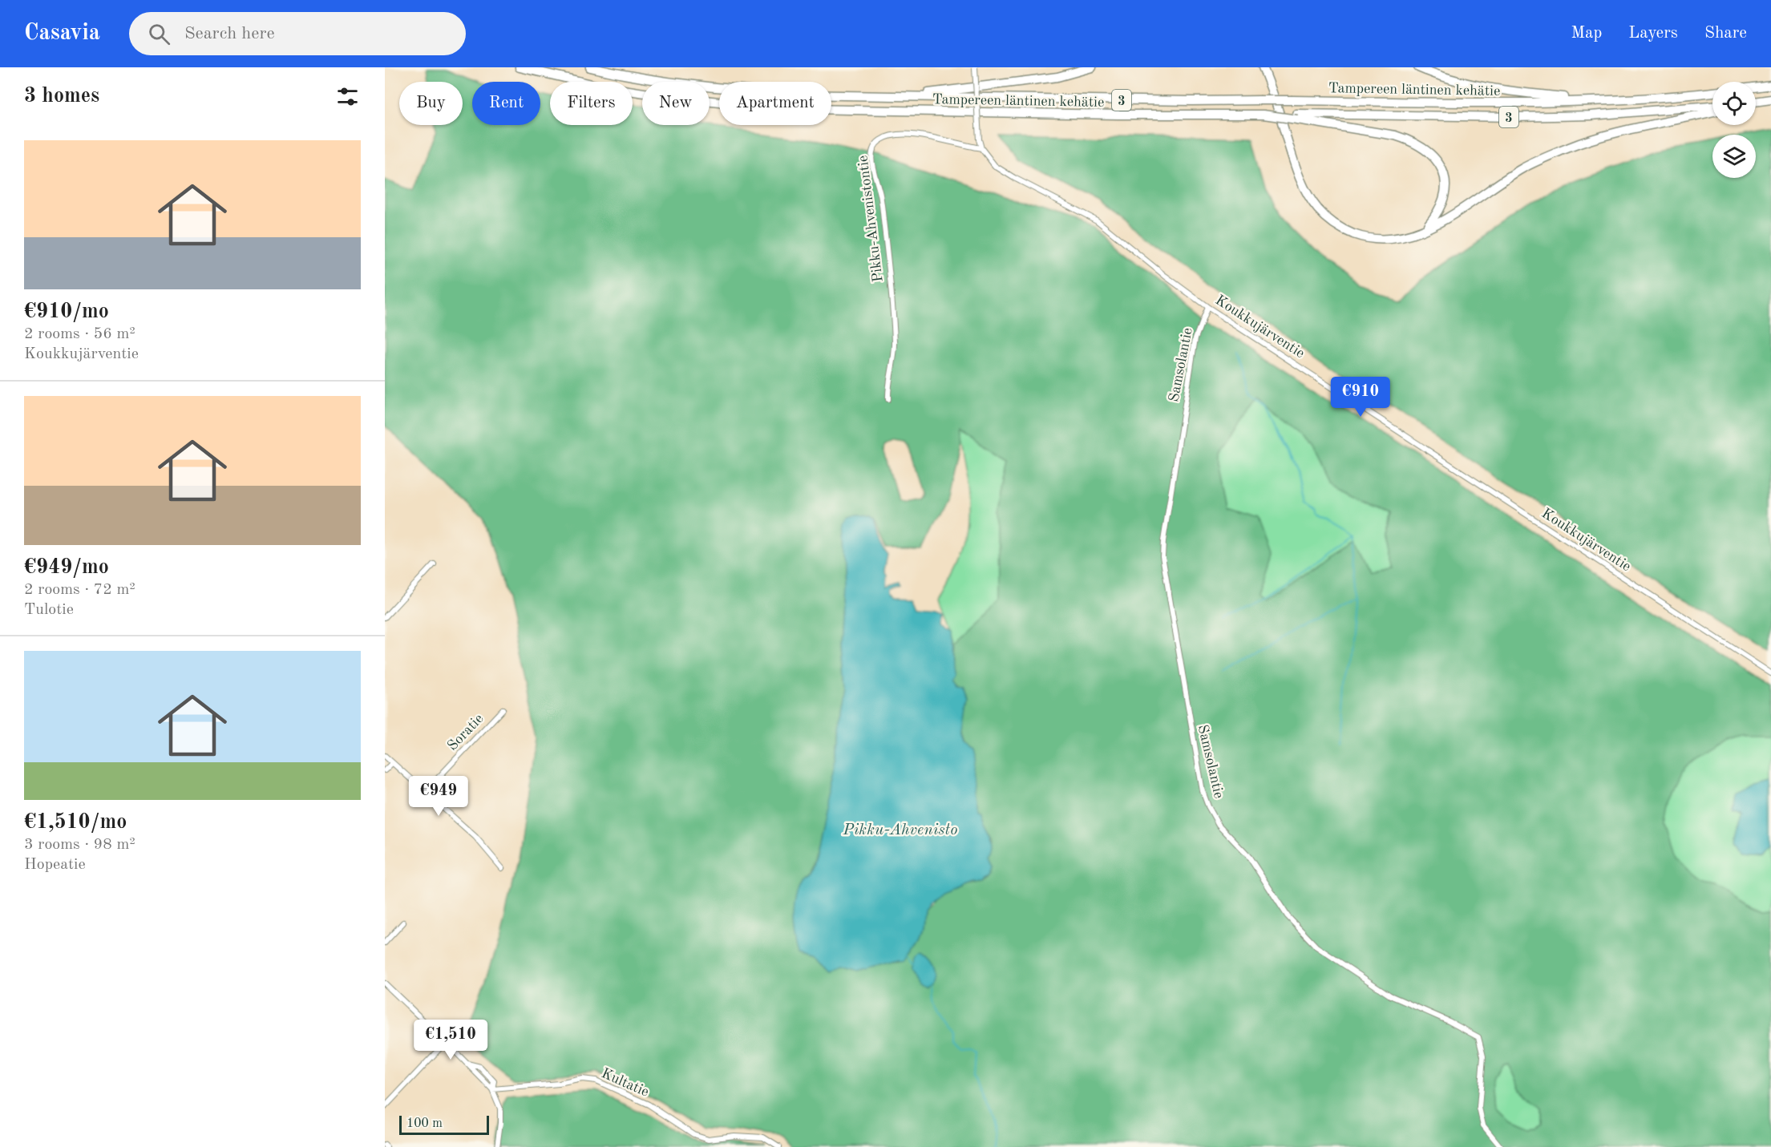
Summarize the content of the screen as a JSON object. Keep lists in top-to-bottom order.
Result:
{
  "streets": {
    "highway": ["Tampereen läntinen kehätie", "3"],
    "street": [
      "Pikku-Ahvenistontie",
      "Koukkujärventie",
      "Samsolantie",
      "Soratie",
      "Kultatie"
    ]
  },
  "crossings": [
    ["Pikku-Ahvenistontie", "Koukkujärventie"],
    ["Koukkujärventie", "Samsolantie"]
  ],
  "water": ["Pikku-Ahvenisto"],
  "scale_bar": "100 m",
  "page": {
    "header": "Casavia",
    "search": "Search here",
    "nav": ["Map", "Layers", "Share"],
    "heading": "3 homes",
    "chip": [
      "Buy",
      "Rent",
      "Filters",
      "New",
      "Apartment"
    ],
    "list": [
      {
        "name": "€910/mo",
        "note": "2 rooms · 56 m² · Koukkujärventie"
      },
      {
        "name": "€949/mo",
        "note": "2 rooms · 72 m² · Tulotie"
      },
      {
        "name": "€1,510/mo",
        "note": "3 rooms · 98 m² · Hopeatie"
      }
    ],
    "price": ["€910", "€949", "€1,510"],
    "scale": "100 m"
  }
}
